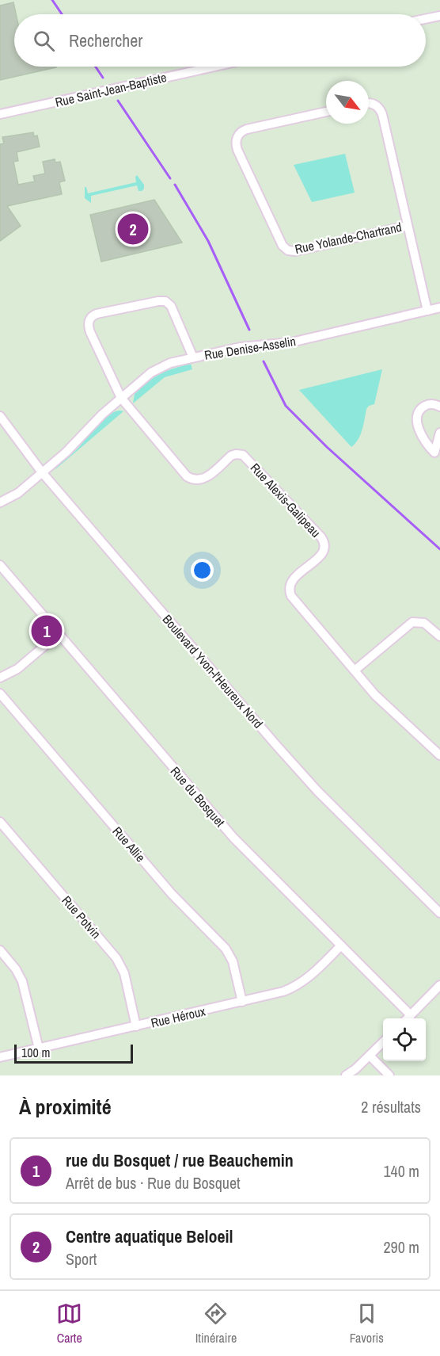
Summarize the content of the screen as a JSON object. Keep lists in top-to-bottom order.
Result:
{
  "streets": {
    "street": [
      "Rue Saint-Jean-Baptiste",
      "Rue Yolande-Chartrand",
      "Rue Denise-Asselin",
      "Rue Alexis-Galipeau",
      "Boulevard Yvon-l'Heureux Nord",
      "Rue du Bosquet",
      "Rue Allie",
      "Rue Potvin",
      "Rue Héroux"
    ]
  },
  "crossings": [
    ["Rue Yolande-Chartrand", "Rue Denise-Asselin"],
    ["Rue Denise-Asselin", "Rue Alexis-Galipeau"],
    ["Rue Denise-Asselin", "Boulevard Yvon-l'Heureux Nord"],
    ["Rue du Bosquet", "Rue Héroux"],
    ["Rue Allie", "Rue Héroux"],
    ["Rue Potvin", "Rue Héroux"]
  ],
  "scale_bar": "100 m",
  "north": "bottom right",
  "page": {
    "search": "Rechercher",
    "pins": ["2", "1"],
    "scale": "100 m",
    "heading": ["À proximité", "2 résultats"],
    "list": [
      {
        "mark": "1",
        "name": "rue du Bosquet / rue Beauchemin",
        "note": "Arrêt de bus · Rue du Bosquet",
        "value": "140 m"
      },
      {
        "mark": "2",
        "name": "Centre aquatique Beloeil",
        "note": "Sport",
        "value": "290 m"
      }
    ],
    "nav": ["Carte", "Itinéraire", "Favoris"]
  }
}
